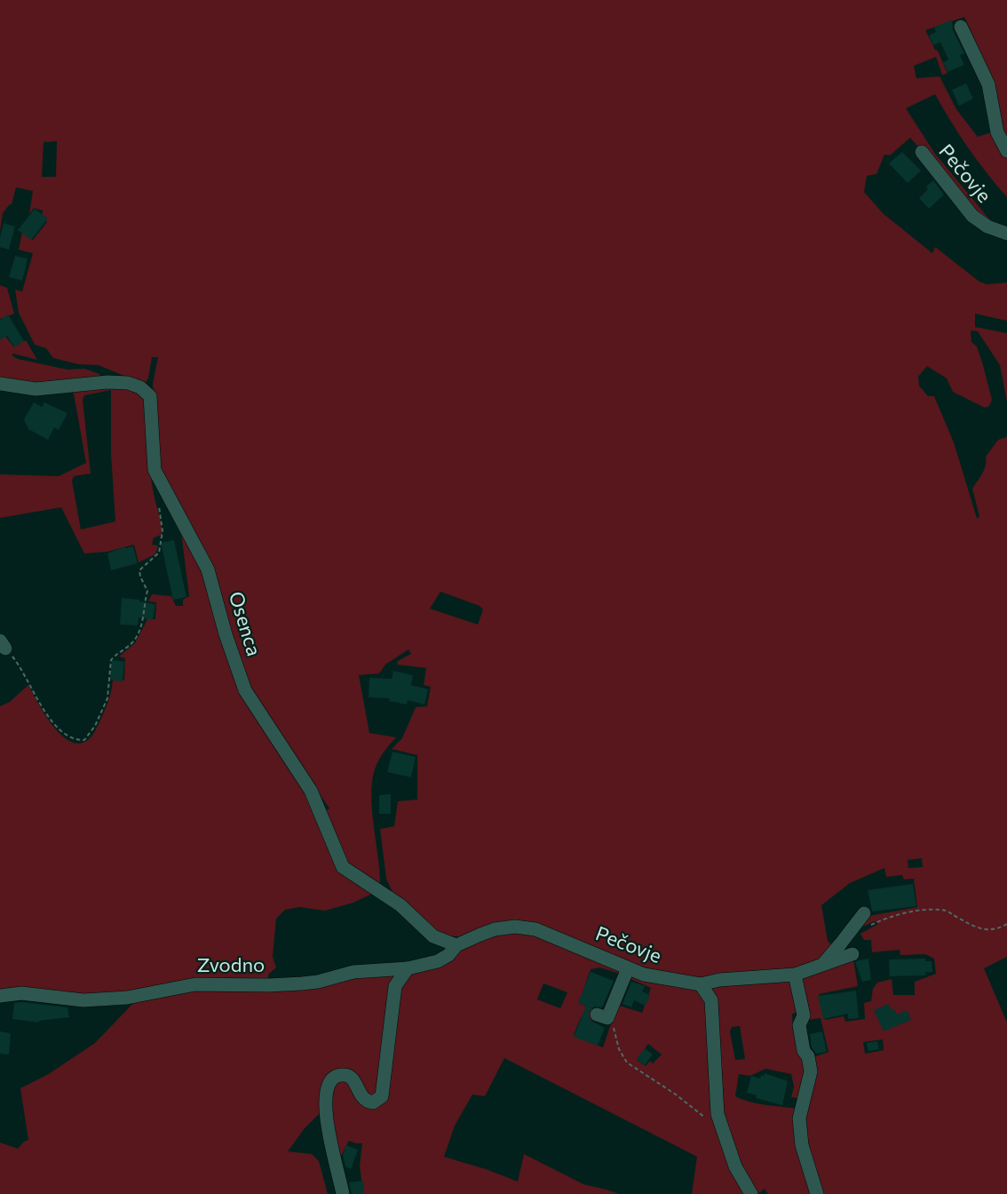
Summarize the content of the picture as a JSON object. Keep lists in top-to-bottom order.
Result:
{
  "streets": {
    "street": ["Pečovje", "Osenca", "Zvodno"]
  },
  "crossings": [
    ["Pečovje", "Osenca"],
    ["Pečovje", "Zvodno"],
    ["Osenca", "Zvodno"]
  ]
}
